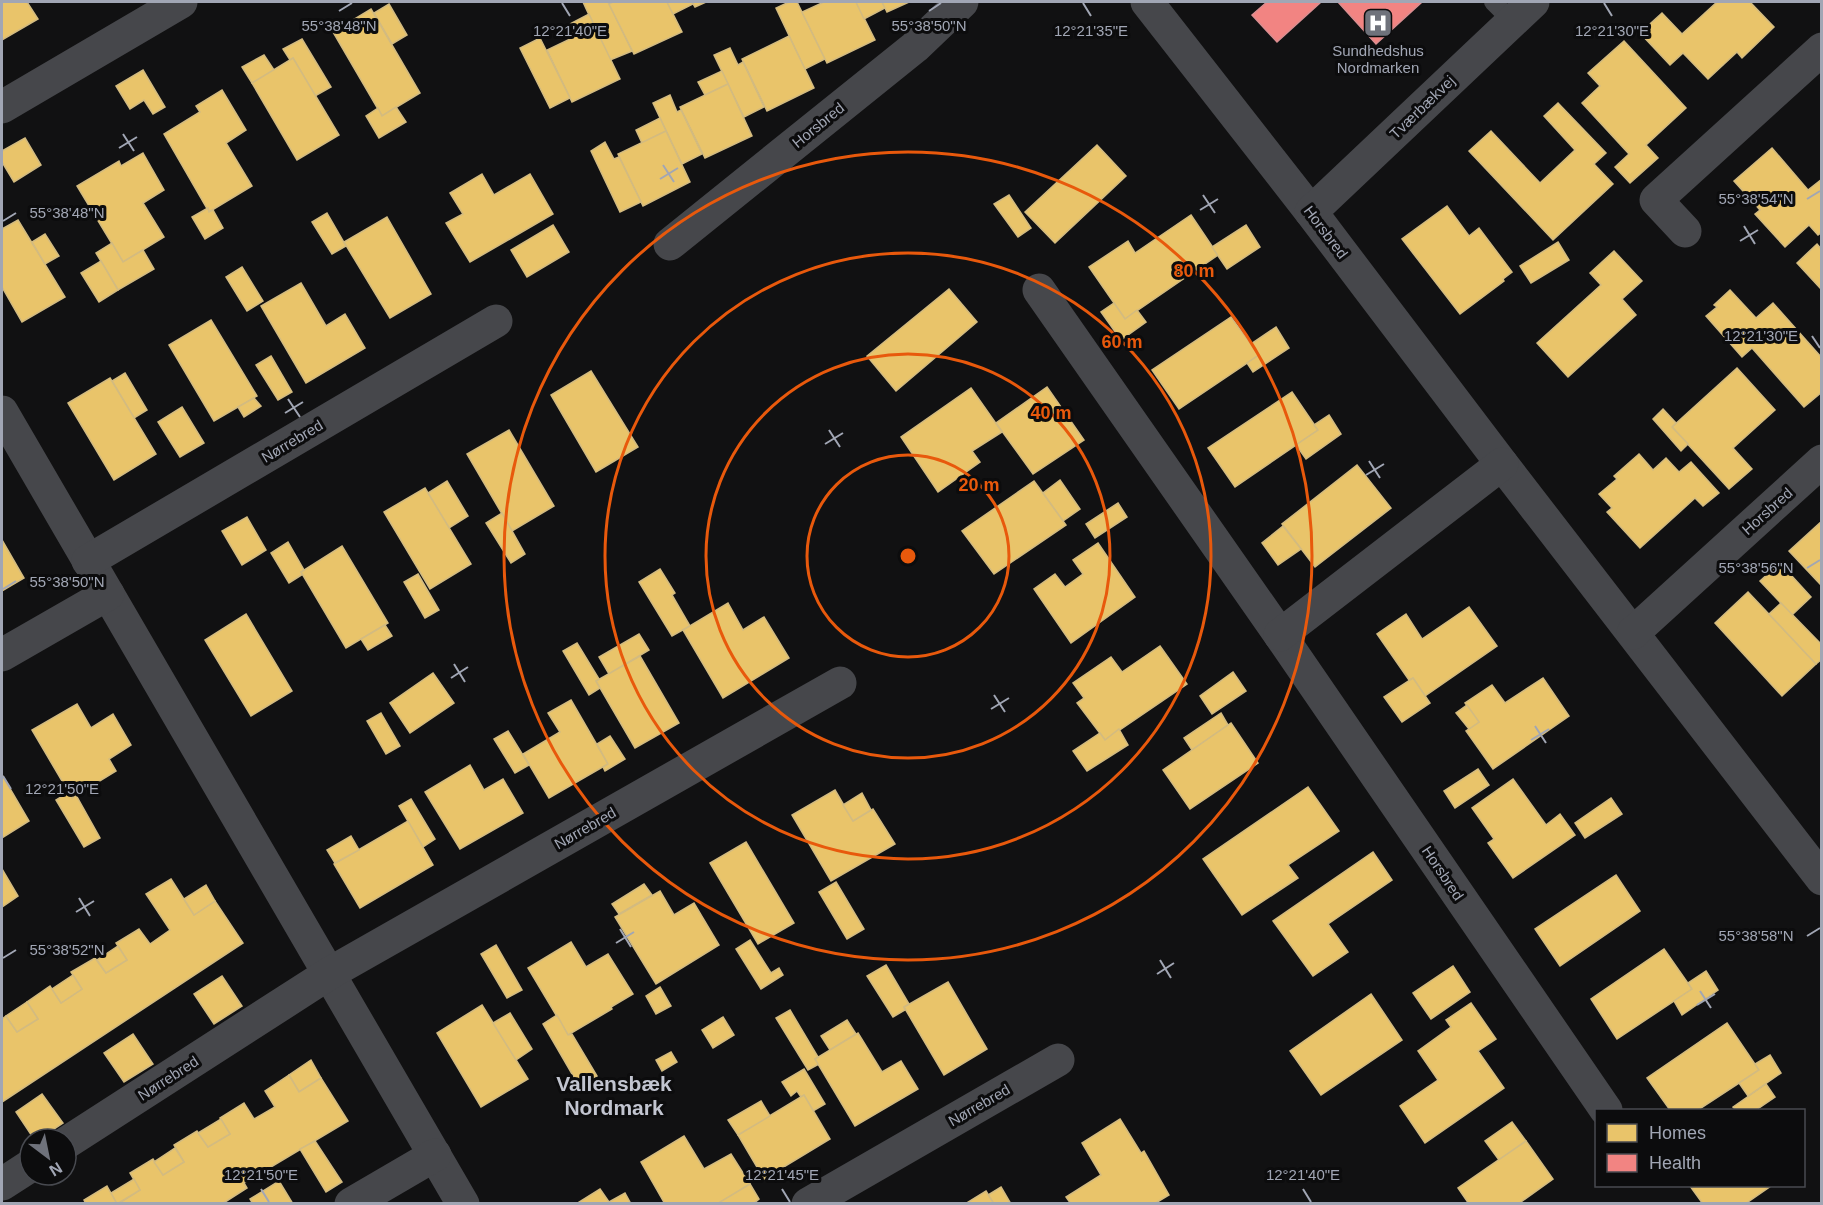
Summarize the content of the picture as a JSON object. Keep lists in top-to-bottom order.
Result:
{
  "streets": {
    "street": ["Tværbækvej", "Horsbred", "Nørrebred"]
  },
  "crossings": [
    ["Tværbækvej", "Horsbred"]
  ],
  "districts": ["Vallensbæk Nordmark"],
  "places": {
    "hospital": ["Sundhedshus Nordmarken"]
  },
  "legend": ["Homes", "Health"],
  "north": "bottom right",
  "coordinates": [
    "55°38'48\"N",
    "55°38'50\"N",
    "12°21'30\"E",
    "12°21'40\"E",
    "12°21'35\"E",
    "55°38'54\"N",
    "55°38'56\"N",
    "12°21'50\"E",
    "55°38'58\"N",
    "55°38'52\"N",
    "12°21'45\"E"
  ],
  "rings": [
    "80 m",
    "60 m",
    "40 m",
    "20 m"
  ]
}
